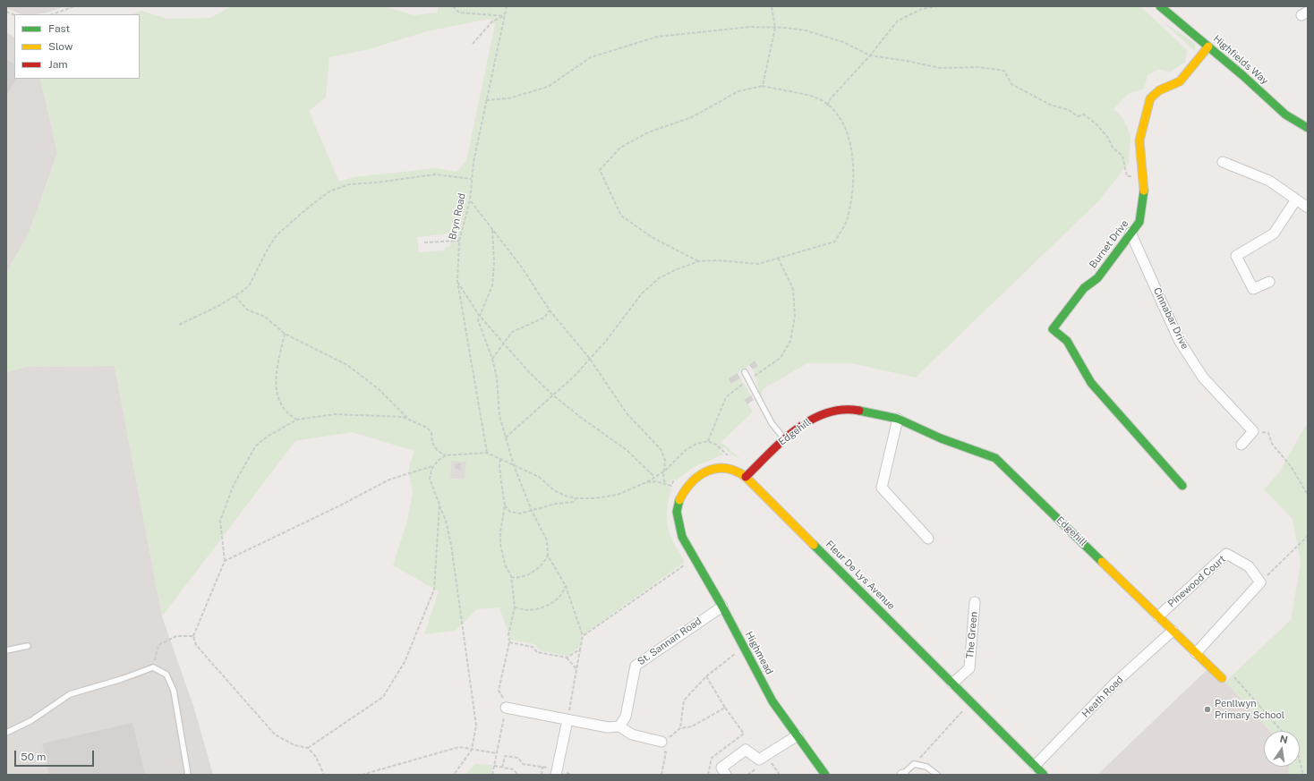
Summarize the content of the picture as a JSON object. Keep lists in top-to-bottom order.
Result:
{
  "streets": {
    "street": [
      "Highfields Way",
      "Burnet Drive",
      "Cinnabar Drive",
      "Edgehill",
      "Fleur De Lys Avenue",
      "Pinewood Court",
      "The Green",
      "St. Sannan Road",
      "Highmead",
      "Heath Road"
    ],
    "path": ["Bryn Road"]
  },
  "crossings": [
    ["Highfields Way", "Burnet Drive"],
    ["Burnet Drive", "Cinnabar Drive"],
    ["Edgehill", "Fleur De Lys Avenue"],
    ["Edgehill", "Pinewood Court"],
    ["Edgehill", "Heath Road"],
    ["Fleur De Lys Avenue", "The Green"],
    ["Fleur De Lys Avenue", "Highmead"],
    ["Fleur De Lys Avenue", "Heath Road"],
    ["St. Sannan Road", "Highmead"]
  ],
  "places": ["Penllwyn Primary School"],
  "legend": ["Fast", "Slow", "Jam"],
  "scale_bar": "50 m",
  "north": "top"
}
